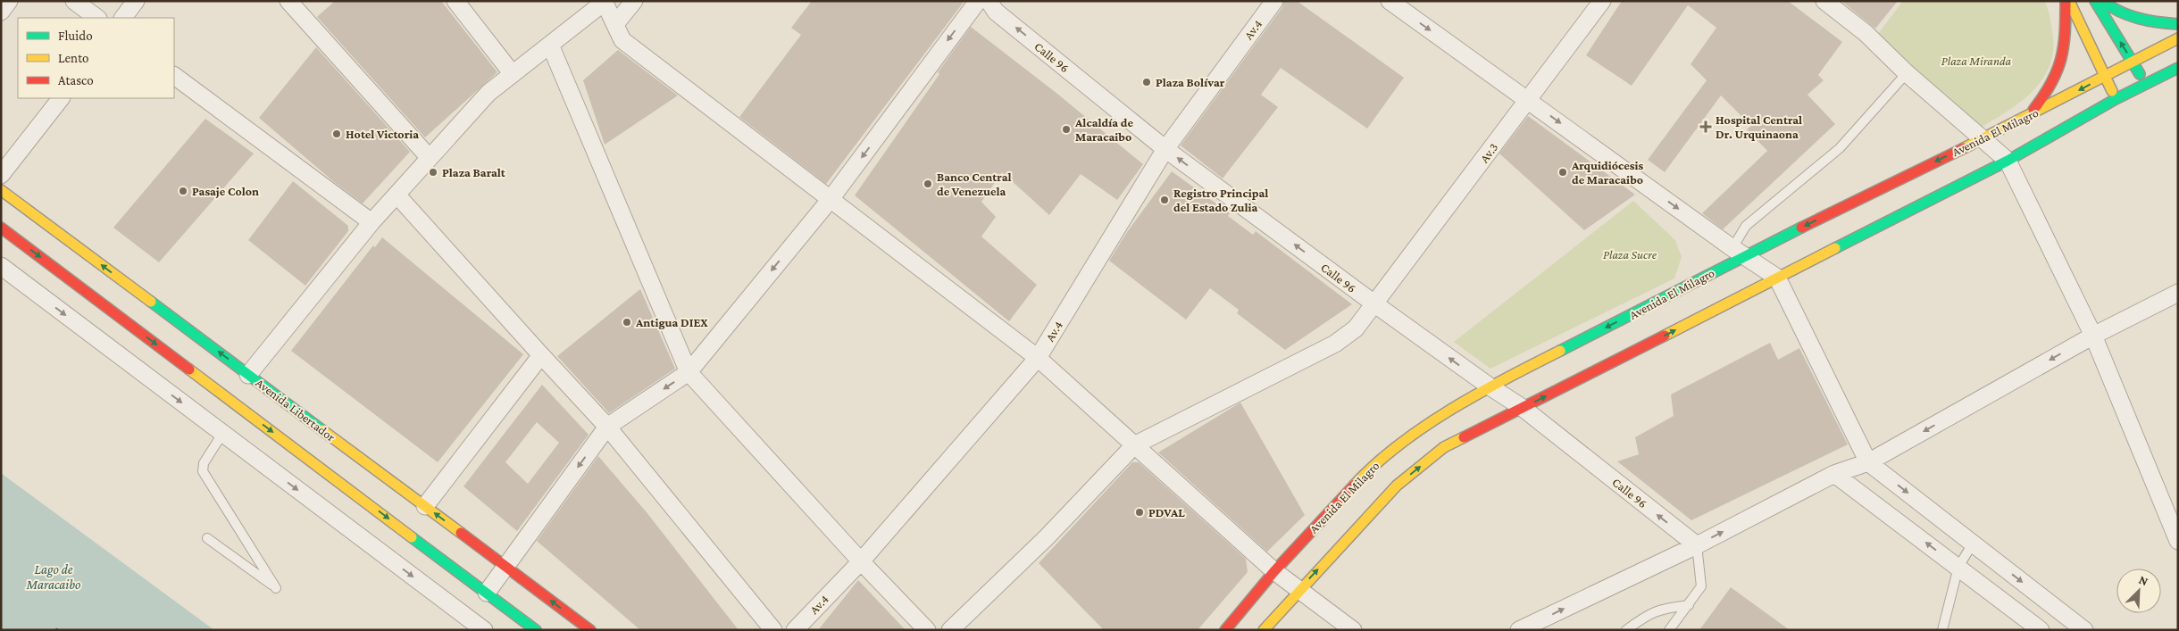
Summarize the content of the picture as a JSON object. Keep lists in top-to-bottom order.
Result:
{
  "streets": {
    "main road": ["Avenida El Milagro", "Avenida Libertador"],
    "street": ["Av.4", "Calle 96", "Av.3"]
  },
  "crossings": [
    ["Av.4", "Calle 96"],
    ["Calle 96", "Avenida El Milagro"],
    ["Calle 96", "Av.3"]
  ],
  "one_way": ["Calle 96"],
  "water": ["Lago de Maracaibo"],
  "parks": ["Plaza Miranda", "Plaza Sucre"],
  "places": {
    "other": [
      "Plaza Bolívar",
      "Alcaldía de Maracaibo",
      "Hotel Victoria",
      "Plaza Baralt",
      "Arquidiócesis de Maracaibo",
      "Banco Central de Venezuela",
      "Pasaje Colon",
      "Registro Principal del Estado Zulia",
      "Antigua DIEX",
      "PDVAL"
    ],
    "health": ["Hospital Central Dr. Urquinaona"]
  },
  "legend": ["Fluido", "Lento", "Atasco"],
  "north": "top right"
}
